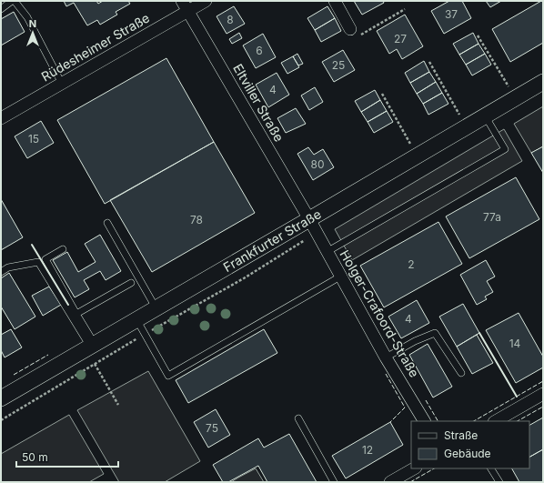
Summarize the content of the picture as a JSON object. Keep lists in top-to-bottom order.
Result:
{
  "streets": {
    "street": [
      "Rüdesheimer Straße",
      "Eltviller Straße",
      "Frankfurter Straße",
      "Holger-Crafoord-Straße"
    ]
  },
  "crossings": [
    ["Rüdesheimer Straße", "Eltviller Straße"],
    ["Eltviller Straße", "Frankfurter Straße"],
    ["Eltviller Straße", "Holger-Crafoord-Straße"],
    ["Frankfurter Straße", "Holger-Crafoord-Straße"]
  ],
  "house_numbers": [
    "37",
    "8",
    "27",
    "6",
    "25",
    "4",
    "15",
    "80",
    "77a",
    "78",
    "2",
    "4",
    "14",
    "75",
    "12"
  ],
  "legend": ["Straße", "Gebäude"],
  "scale_bar": "50 m",
  "north": "top"
}
